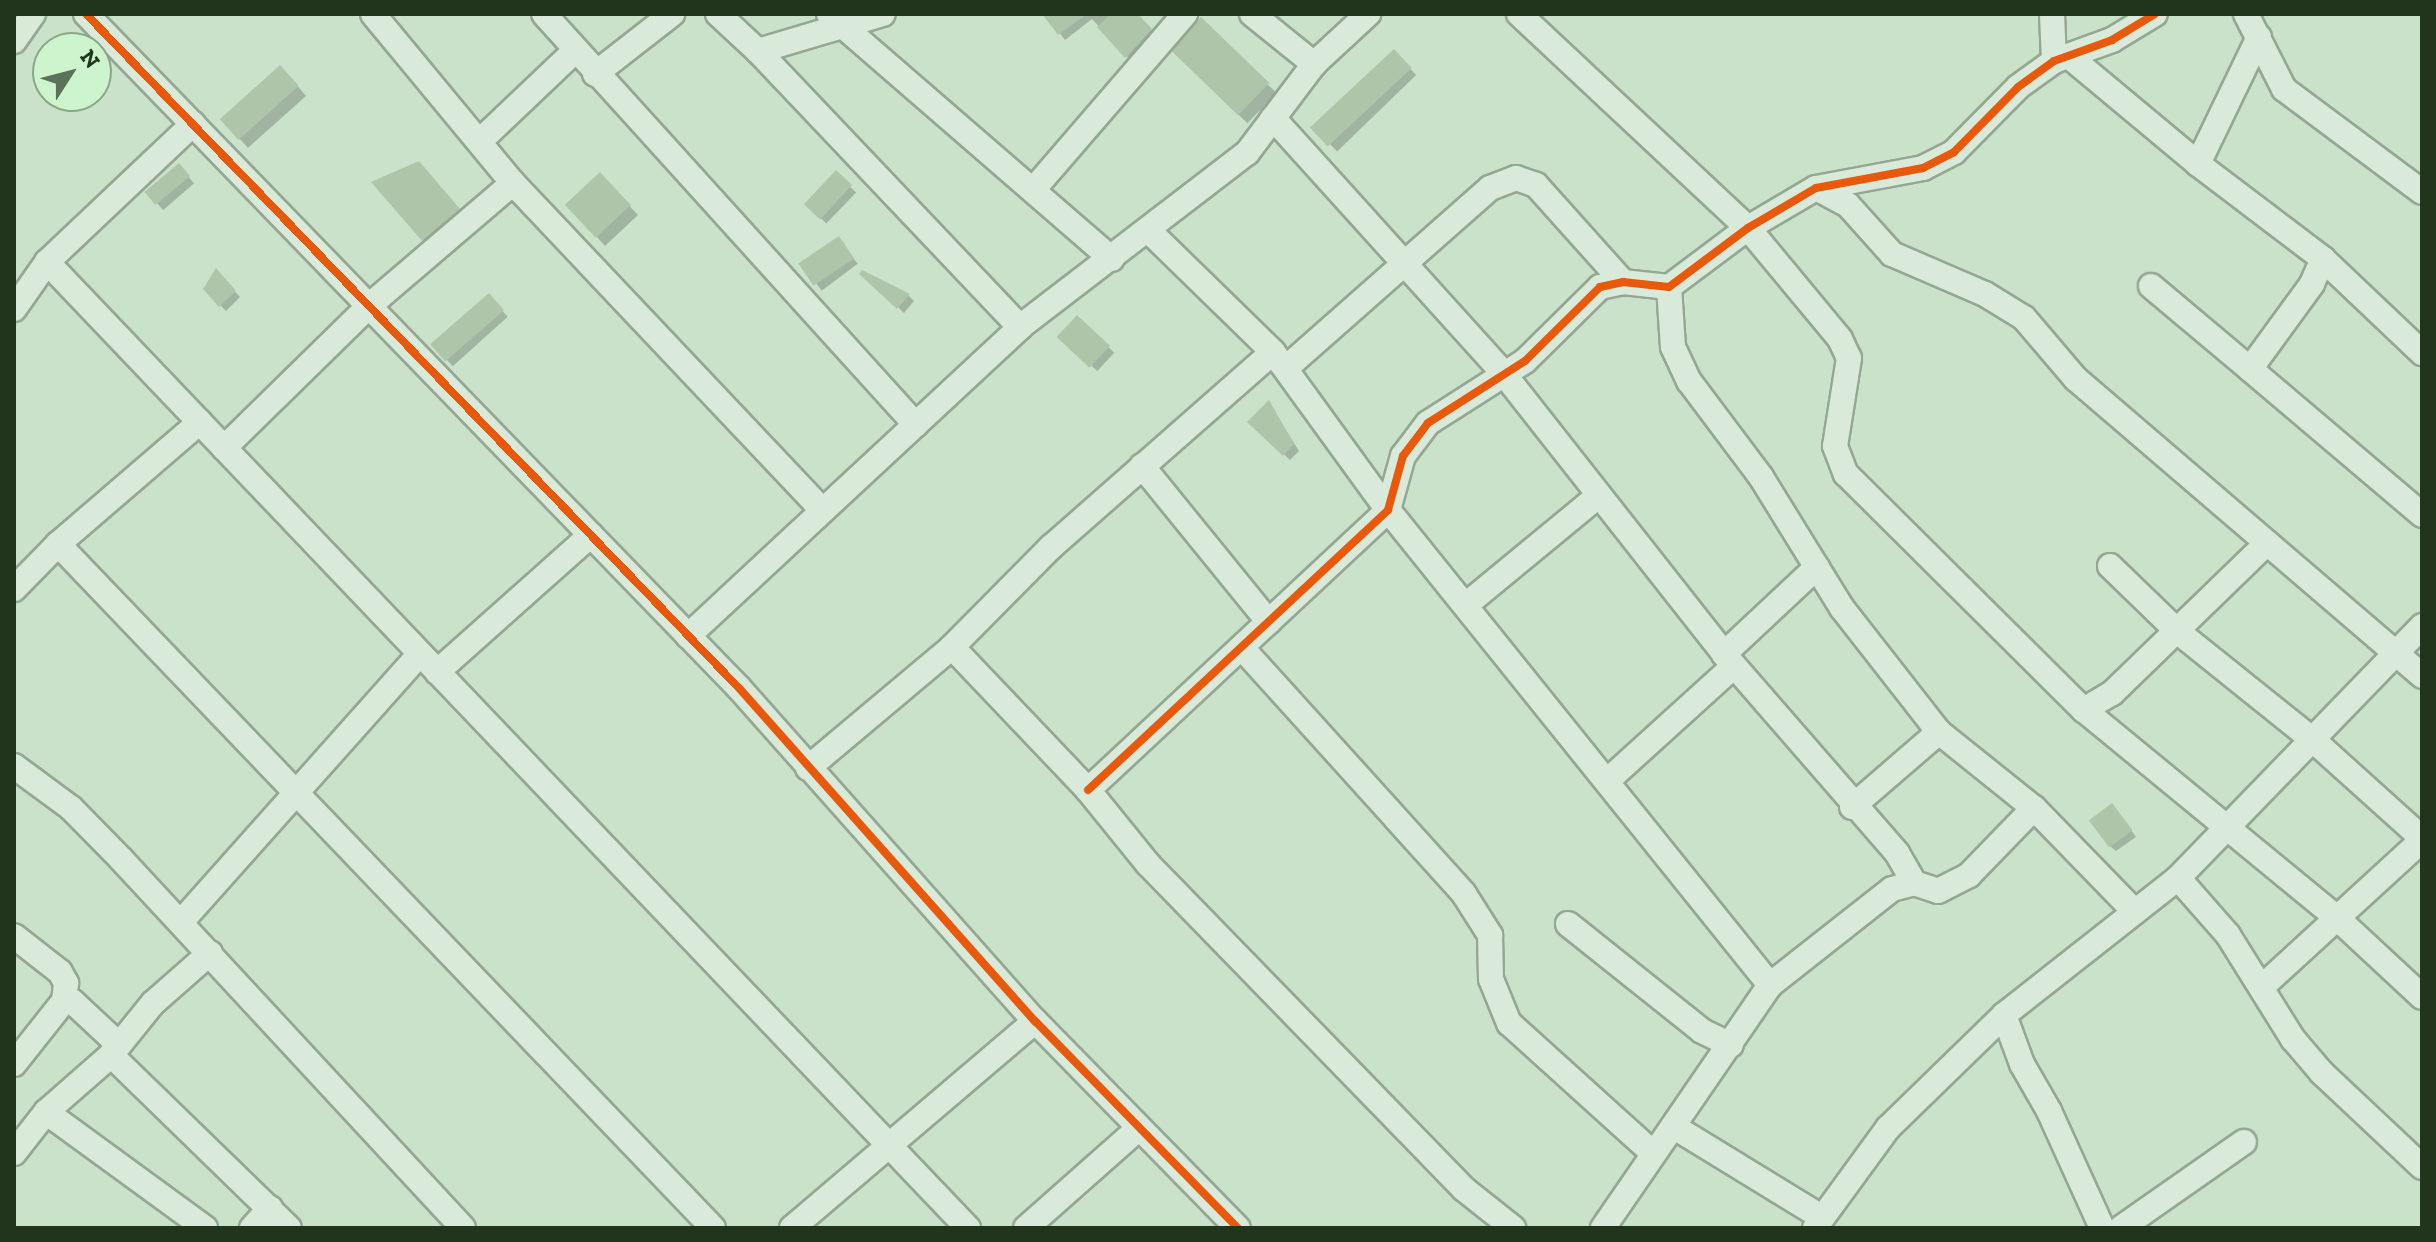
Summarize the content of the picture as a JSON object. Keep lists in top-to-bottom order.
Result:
{
  "north": "top right"
}
